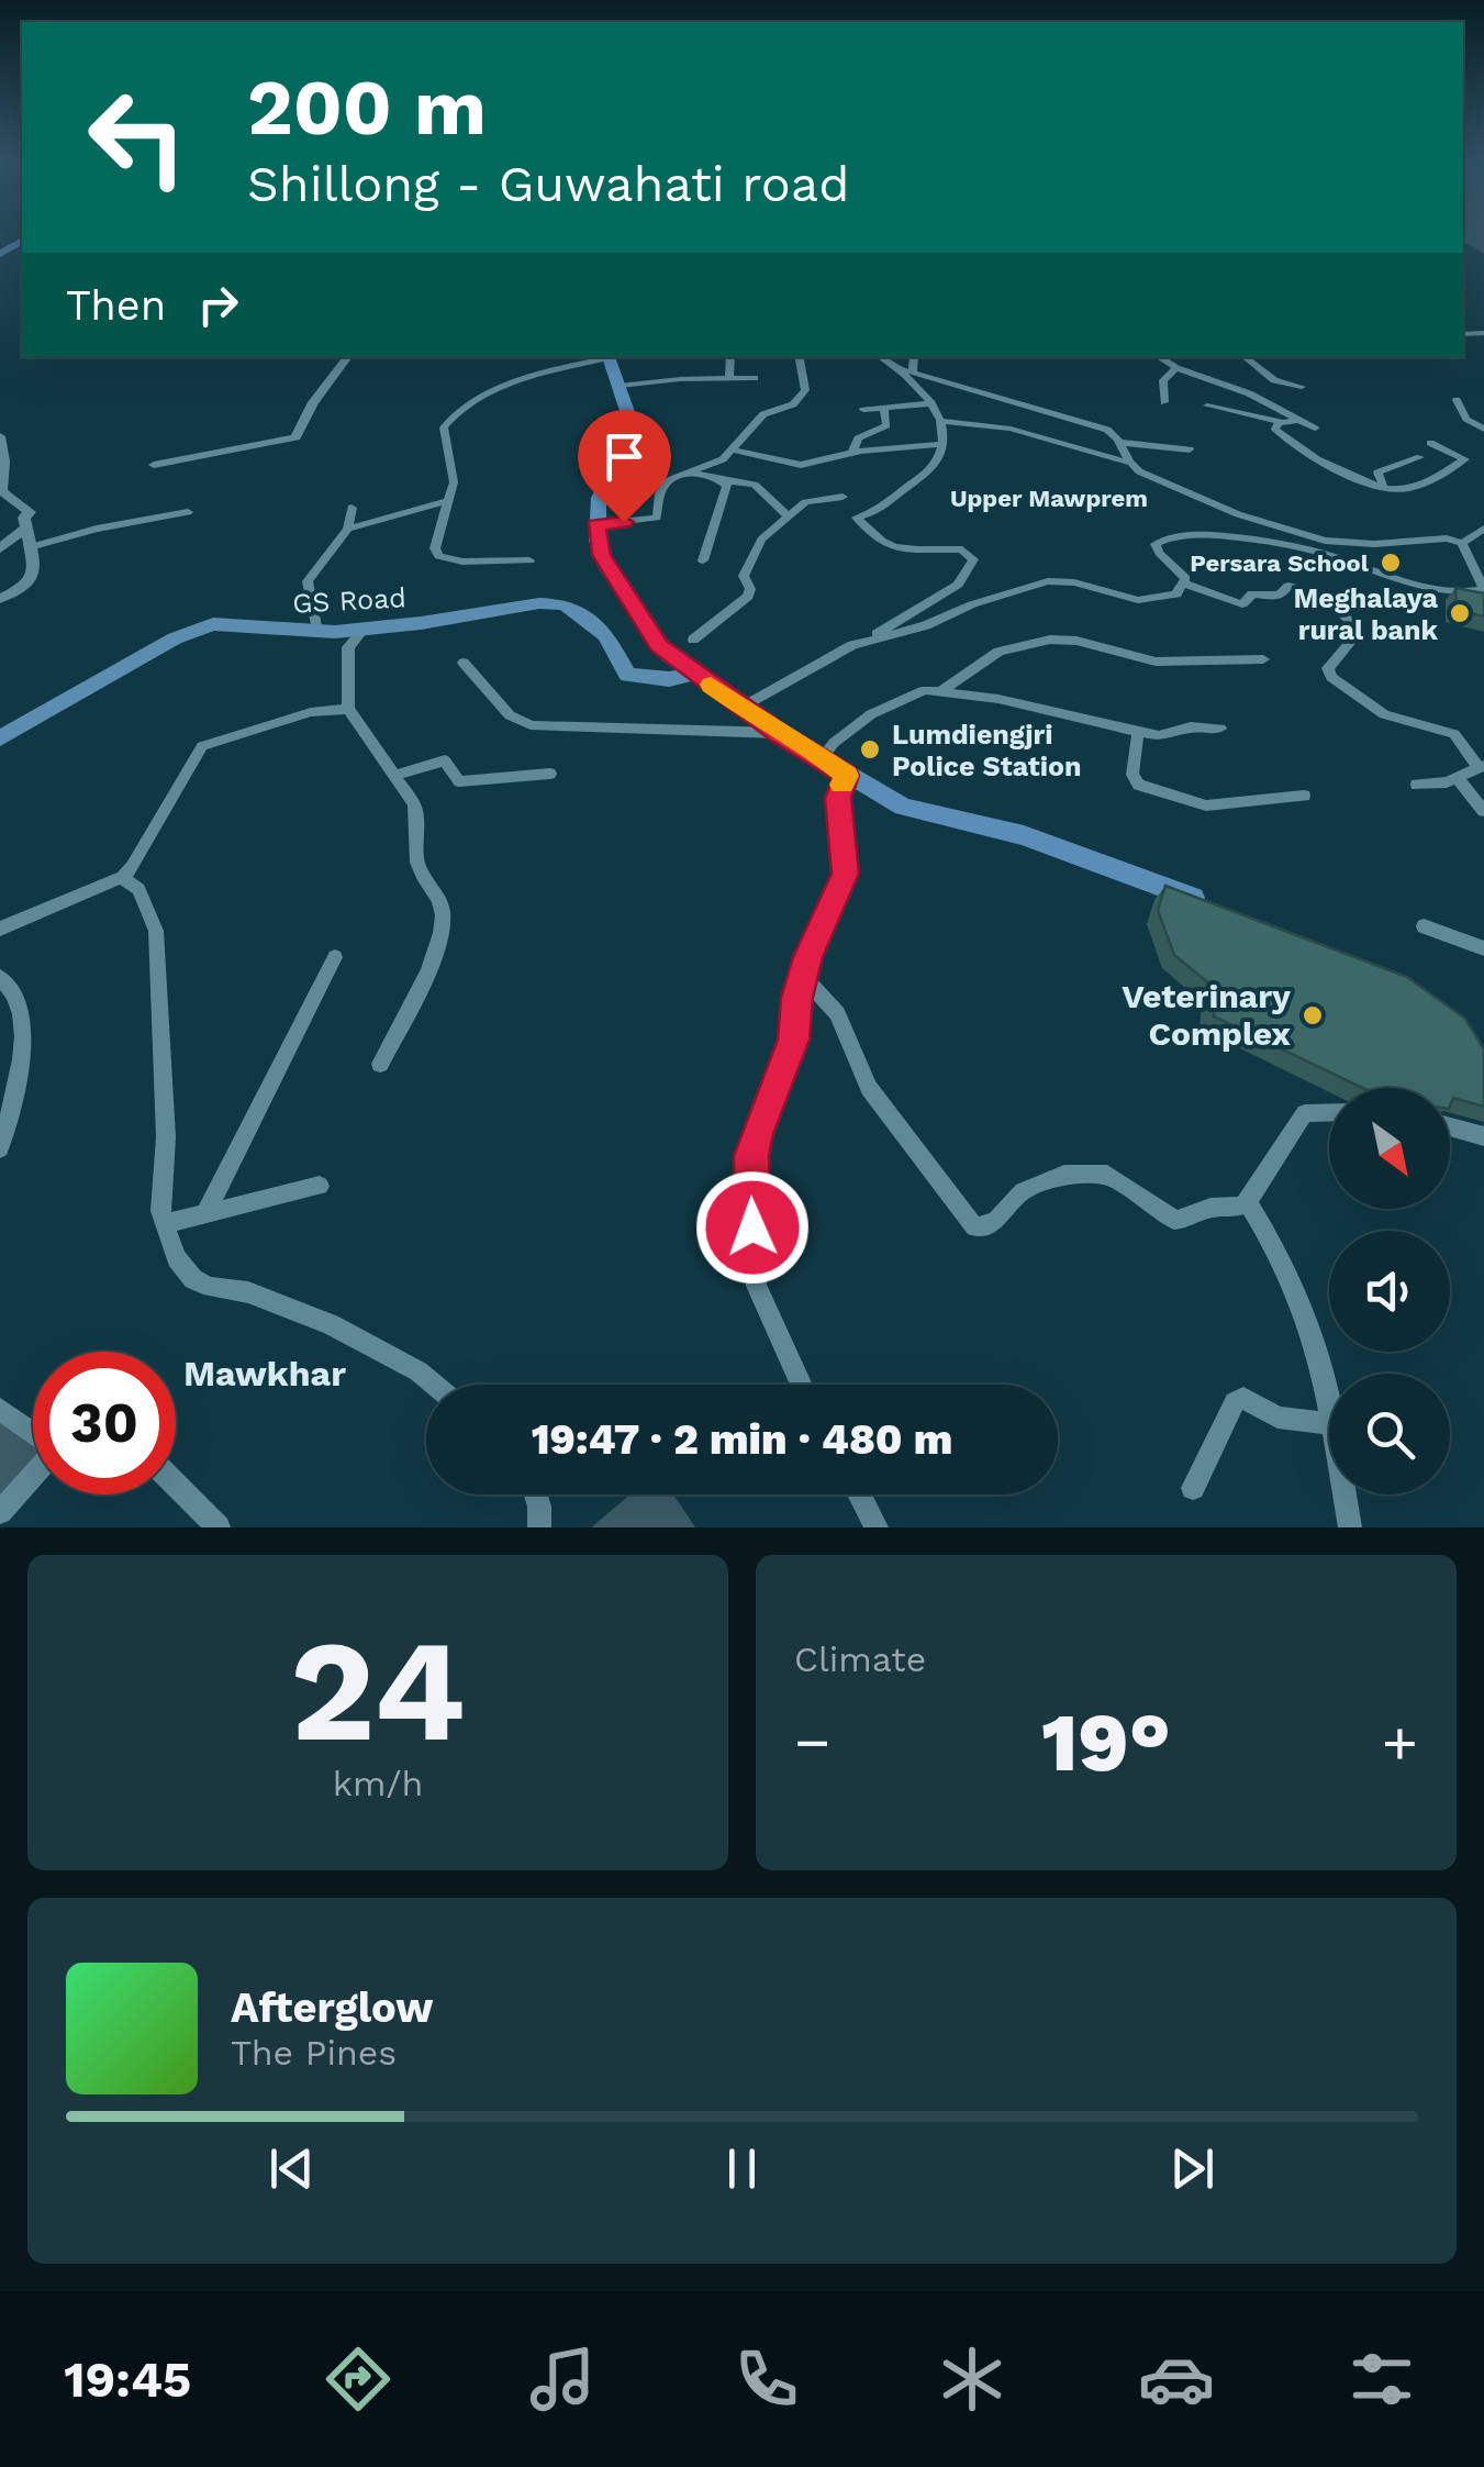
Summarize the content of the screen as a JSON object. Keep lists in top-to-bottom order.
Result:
{
  "streets": {
    "main road": ["GS Road"]
  },
  "districts": ["Upper Mawprem", "Mawkhar"],
  "places": [
    "Persara School",
    "Meghalaya rural bank",
    "Lumdiengjri Police Station",
    "Veterinary Complex"
  ],
  "north": "bottom right",
  "page": {
    "turn": ["200 m", "Shillong - Guwahati road"],
    "then": "Then",
    "limit": "30",
    "trip": "19:47 · 2 min · 480 m",
    "tile": [
      ["24", "km/h"],
      "Climate"
    ],
    "heat": ["−", "19°", "+"],
    "song": ["Afterglow", "The Pines"],
    "tabs": "19:45"
  }
}
